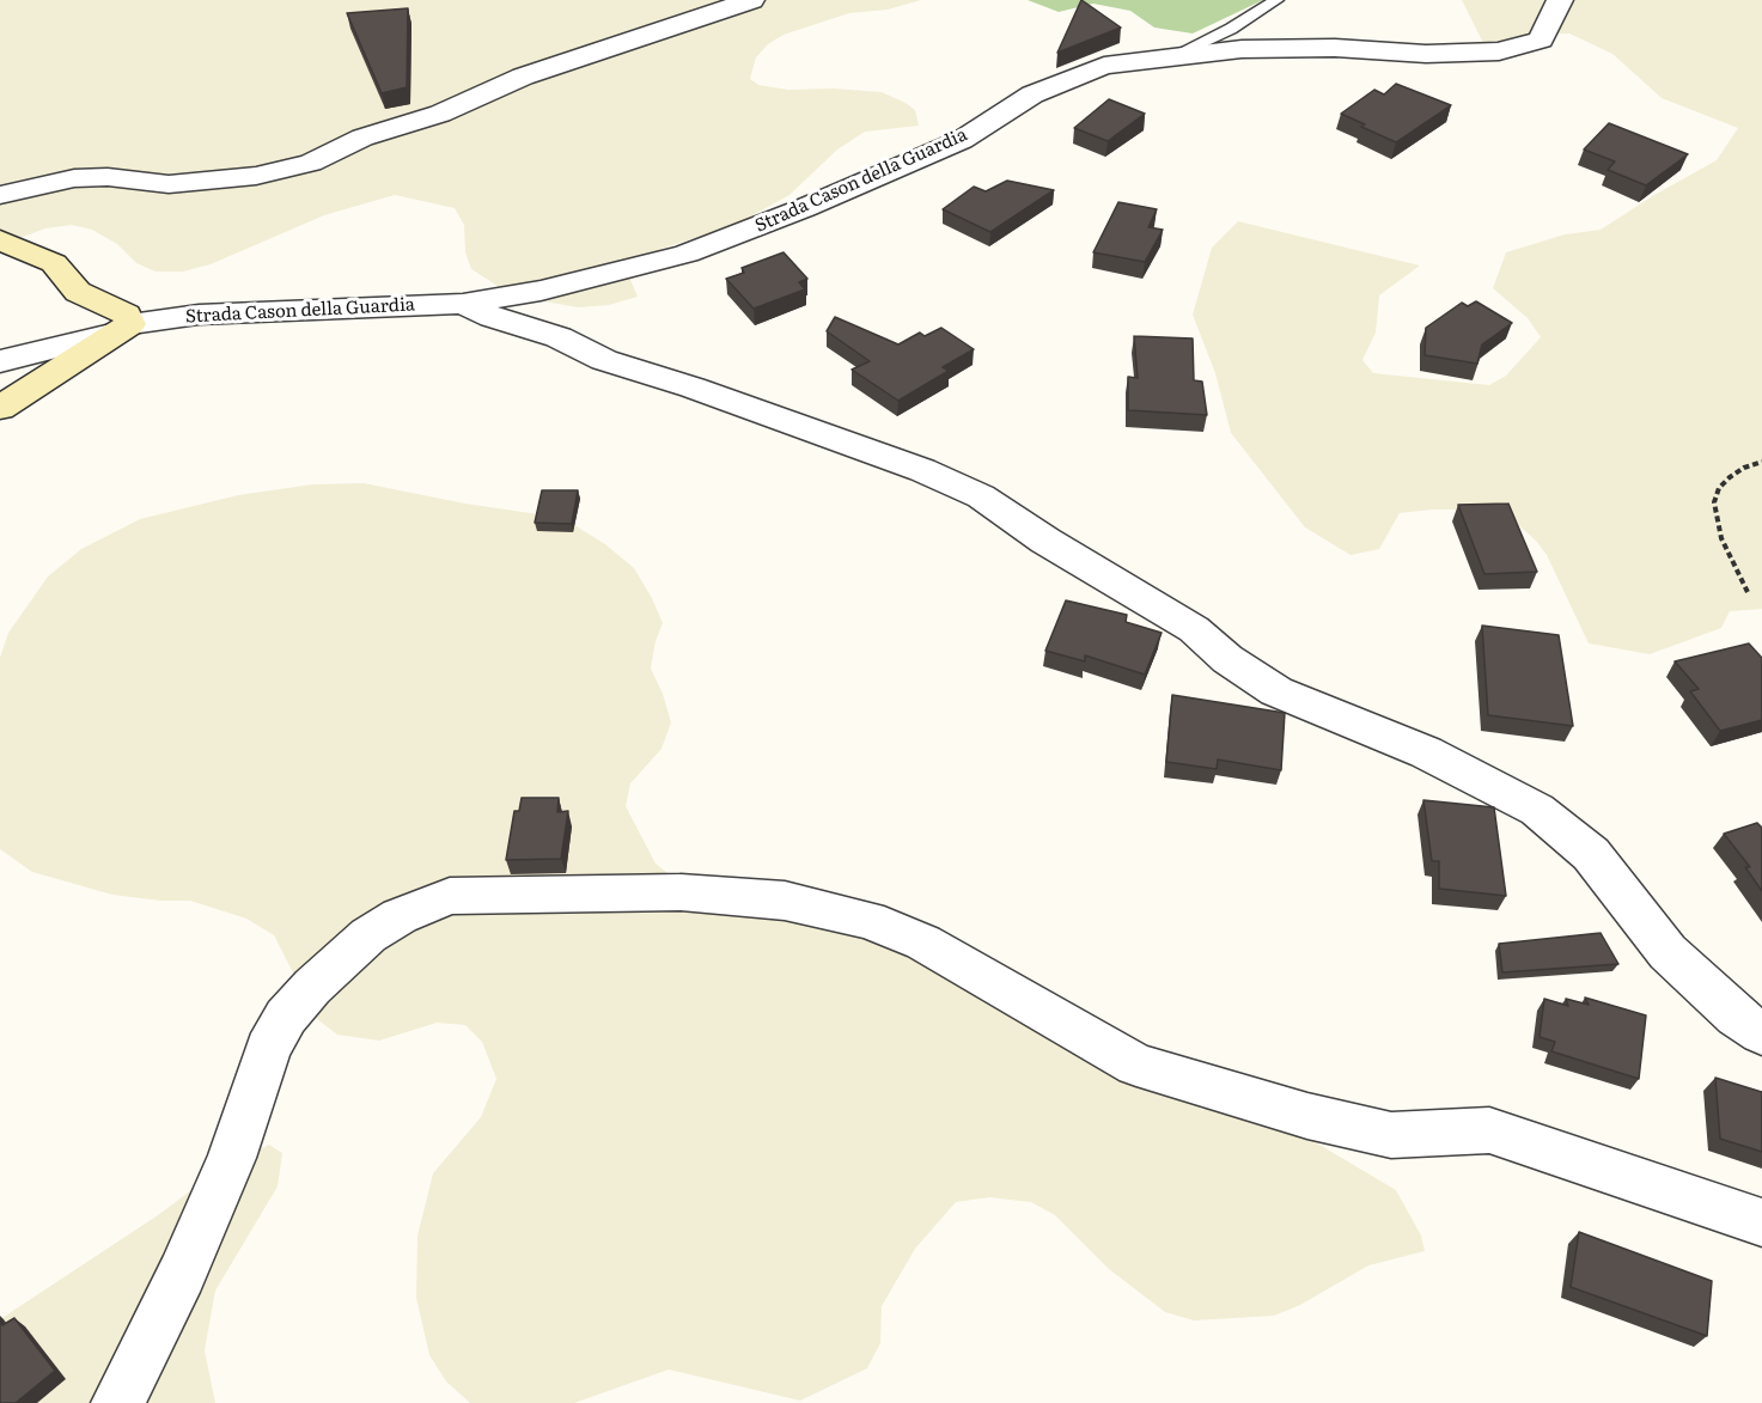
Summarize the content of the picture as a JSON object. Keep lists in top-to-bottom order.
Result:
{
  "streets": {
    "street": ["Strada Cason della Guardia"]
  }
}
